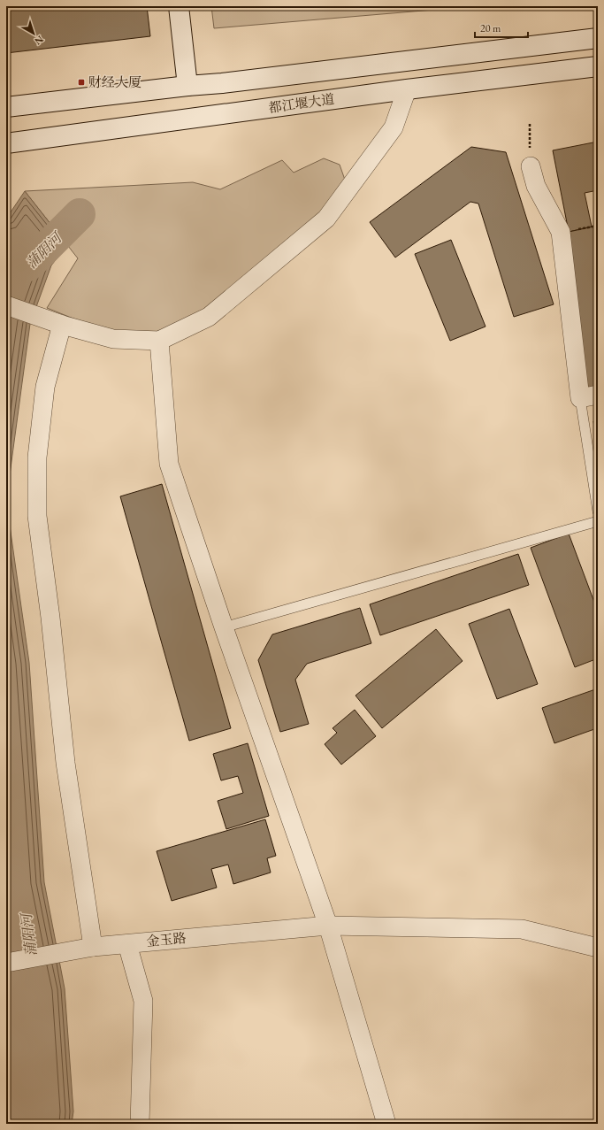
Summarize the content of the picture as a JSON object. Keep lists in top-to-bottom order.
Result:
{
  "streets": {
    "main road": ["都江堰大道"],
    "street": ["金玉路"]
  },
  "water": ["蒲阳河"],
  "places": {
    "transit": ["财经大厦"]
  },
  "scale_bar": "20 m",
  "north": "bottom right"
}
